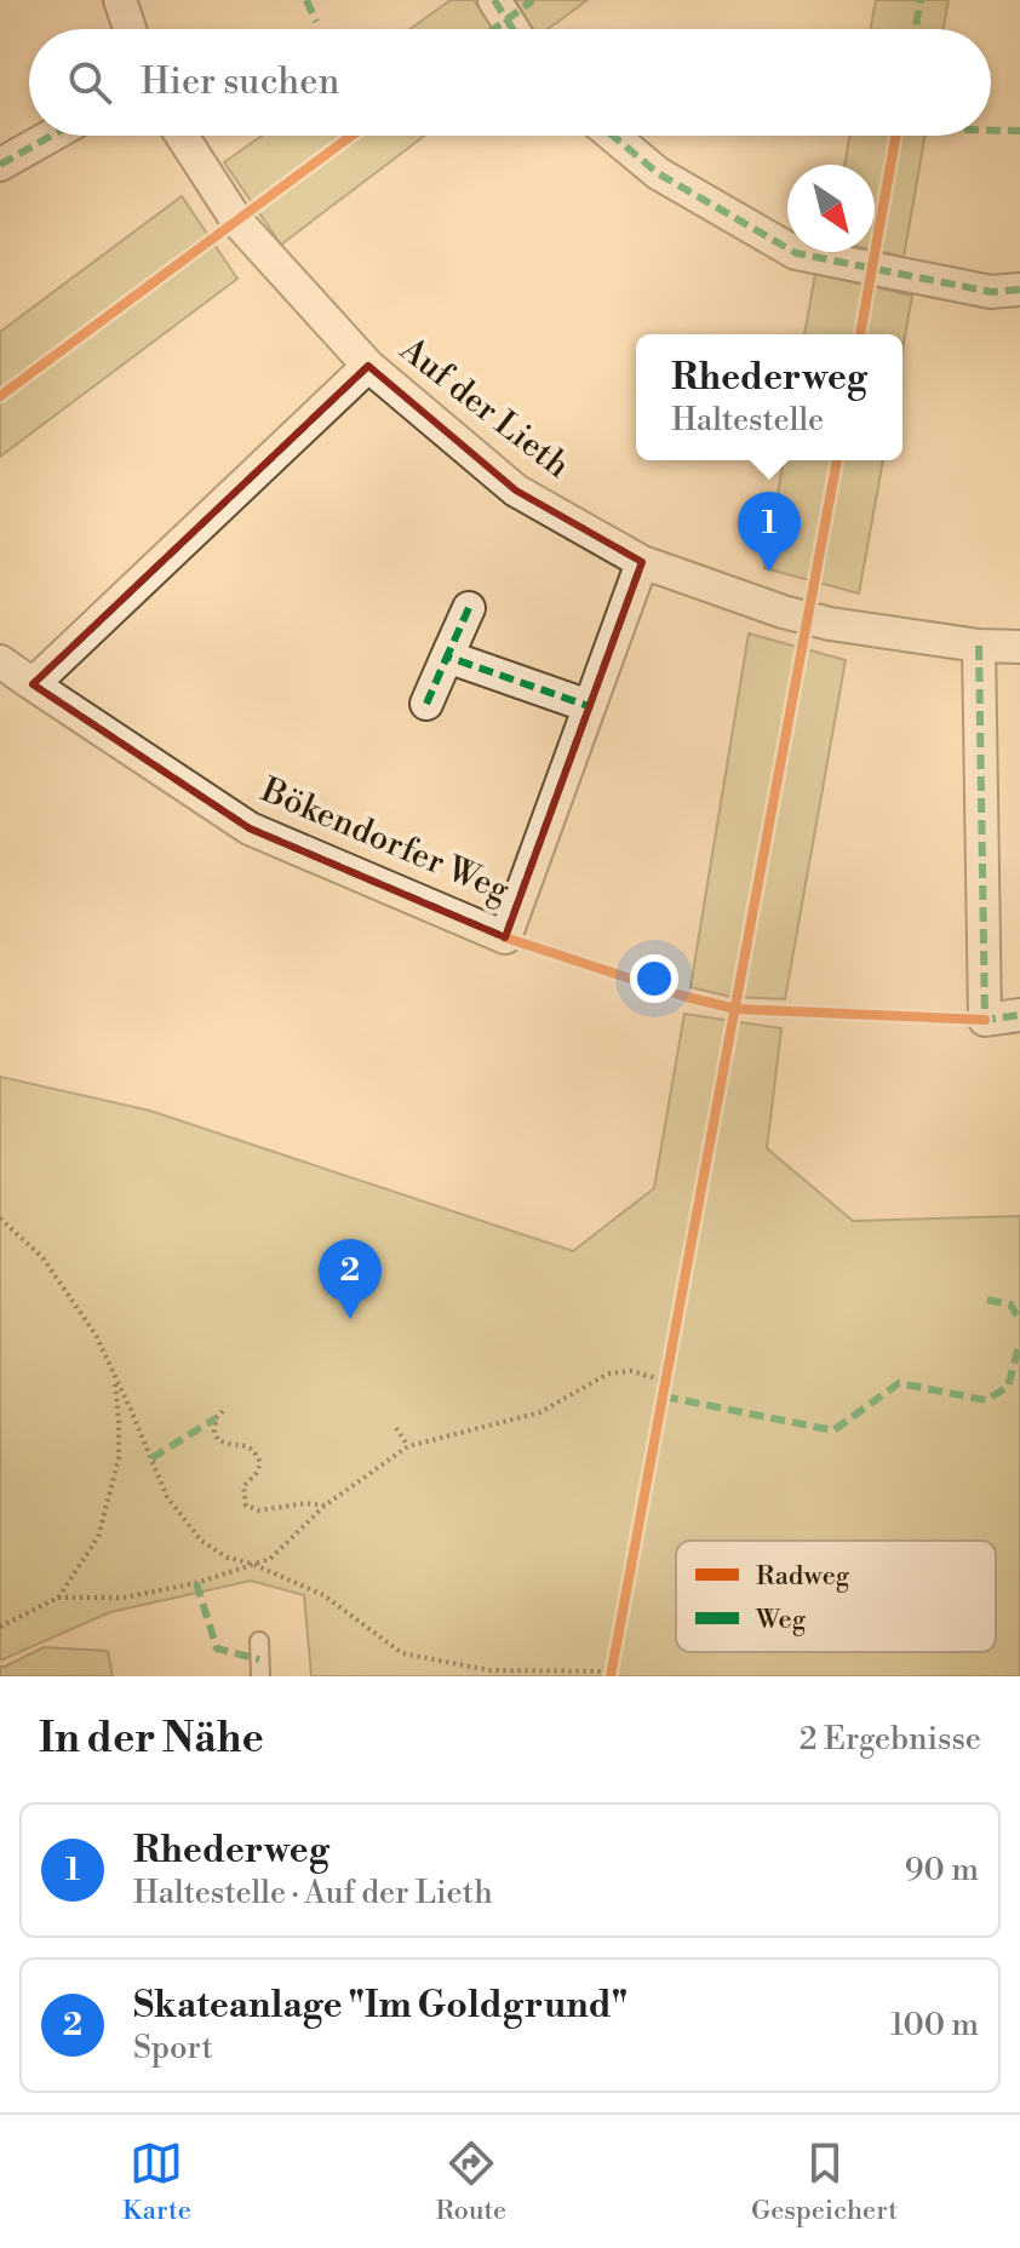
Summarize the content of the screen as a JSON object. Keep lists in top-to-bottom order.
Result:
{
  "streets": {
    "street": ["Auf der Lieth", "Bökendorfer Weg"]
  },
  "crossings": [
    ["Auf der Lieth", "Bökendorfer Weg"]
  ],
  "legend": ["Radweg", "Weg"],
  "north": "bottom right",
  "page": {
    "search": "Hier suchen",
    "popup": ["Rhederweg", "Haltestelle"],
    "pins": ["1", "2"],
    "heading": ["In der Nähe", "2 Ergebnisse"],
    "list": [
      {
        "mark": "1",
        "name": "Rhederweg",
        "note": "Haltestelle · Auf der Lieth",
        "value": "90 m"
      },
      {
        "mark": "2",
        "name": "Skateanlage \"Im Goldgrund\"",
        "note": "Sport",
        "value": "100 m"
      }
    ],
    "nav": ["Karte", "Route", "Gespeichert"]
  }
}
